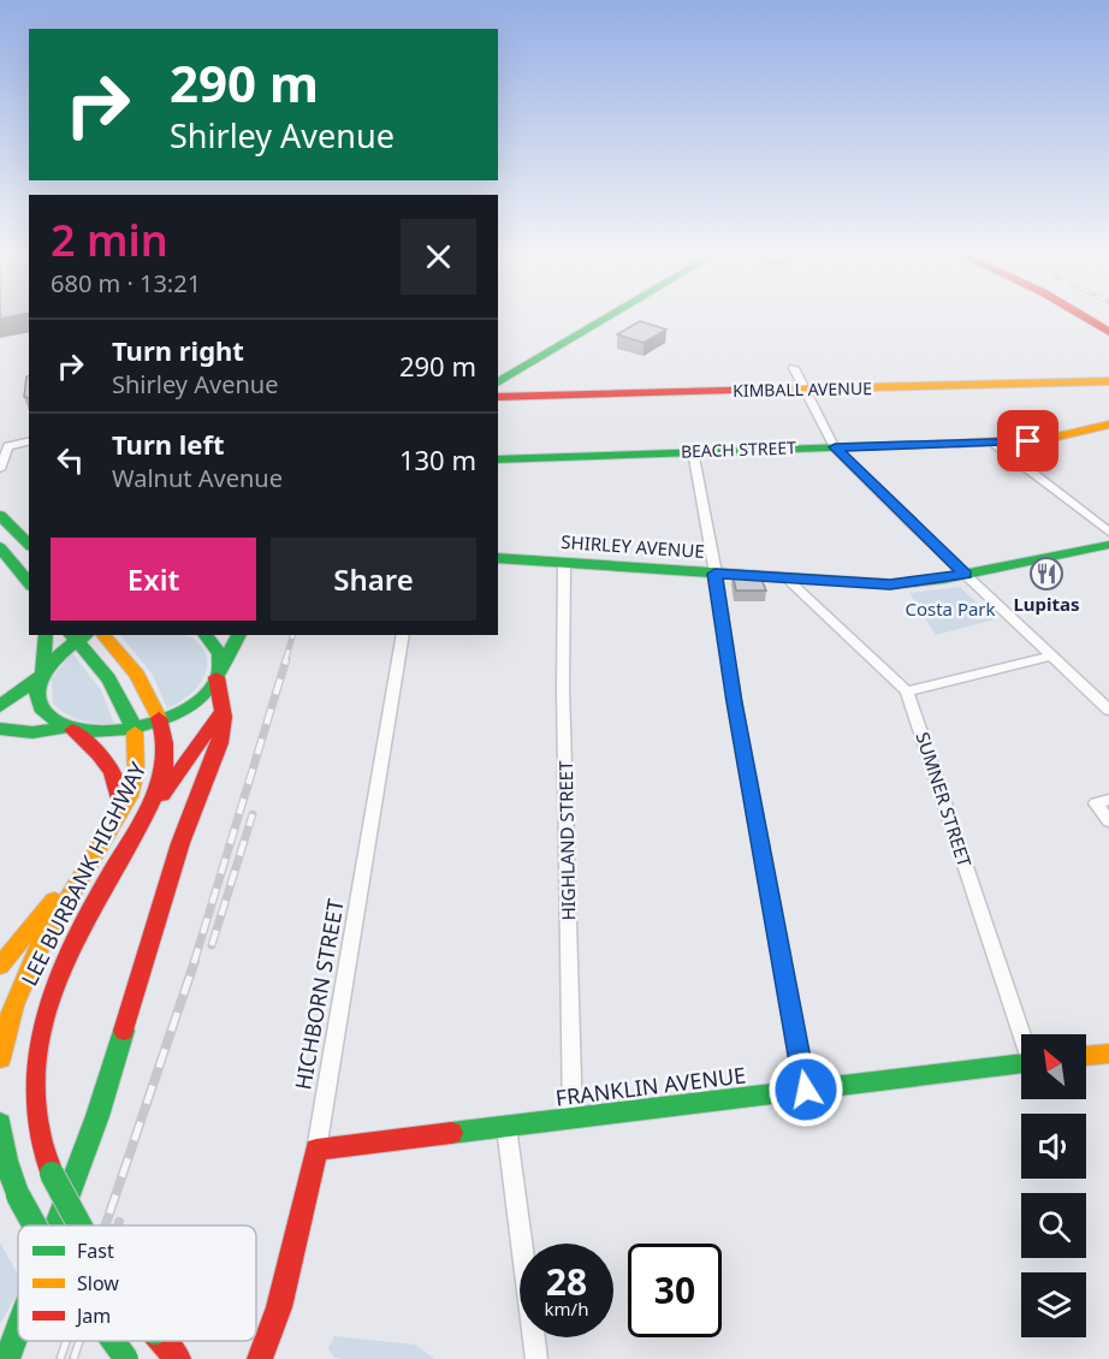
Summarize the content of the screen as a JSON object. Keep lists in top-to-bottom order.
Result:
{
  "streets": {
    "main road": [
      "KIMBALL AVENUE",
      "BEACH STREET",
      "SHIRLEY AVENUE",
      "LEE BURBANK HIGHWAY",
      "HICHBORN STREET",
      "FRANKLIN AVENUE"
    ],
    "street": ["SUMNER STREET", "HIGHLAND STREET"]
  },
  "crossings": [
    ["SHIRLEY AVENUE", "SUMNER STREET"],
    ["SHIRLEY AVENUE", "HIGHLAND STREET"],
    ["HIGHLAND STREET", "FRANKLIN AVENUE"],
    ["HICHBORN STREET", "FRANKLIN AVENUE"]
  ],
  "parks": ["Costa Park"],
  "places": {
    "restaurant": ["Lupitas"]
  },
  "legend": ["Fast", "Slow", "Jam"],
  "north": "top left",
  "page": {
    "turn": ["290 m", "Shirley Avenue"],
    "heading": ["2 min", "680 m · 13:21"],
    "list": [
      {
        "name": "Turn right",
        "note": "Shirley Avenue",
        "value": "290 m"
      },
      {
        "name": "Turn left",
        "note": "Walnut Avenue",
        "value": "130 m"
      }
    ],
    "buttons": ["Exit", "Share"],
    "speed": "28 km/h",
    "limit": "30"
  }
}
